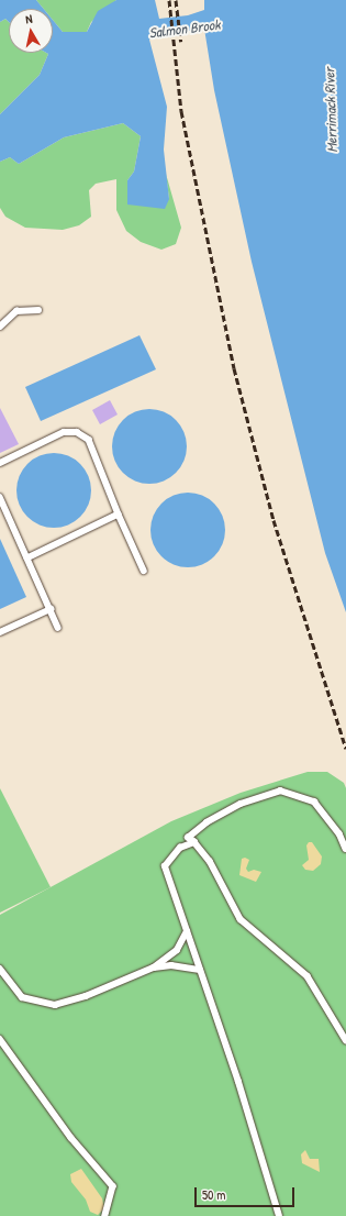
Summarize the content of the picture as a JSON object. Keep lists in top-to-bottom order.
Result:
{
  "water": ["Salmon Brook", "Merrimack River"],
  "scale_bar": "50 m",
  "north": "top"
}
